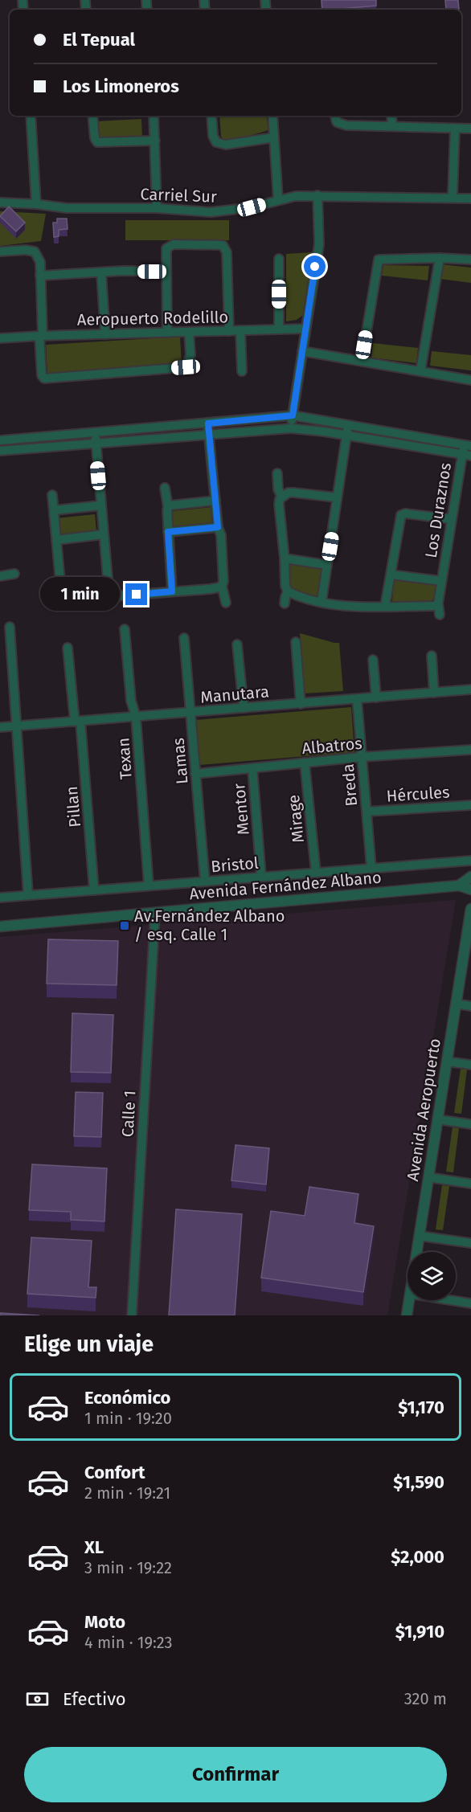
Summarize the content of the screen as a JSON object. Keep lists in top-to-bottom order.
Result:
{
  "streets": {
    "street": [
      "Carriel Sur",
      "Aeropuerto Rodelillo",
      "Los Duraznos",
      "Manutara",
      "Albatros",
      "Texan",
      "Lamas",
      "Breda",
      "Hércules",
      "Pillan",
      "Mentor",
      "Mirage",
      "Bristol",
      "Avenida Fernández Albano",
      "Avenida Aeropuerto",
      "Calle 1"
    ]
  },
  "crossings": [
    ["Manutara", "Texan"],
    ["Manutara", "Lamas"],
    ["Manutara", "Breda"],
    ["Manutara", "Pillan"],
    ["Albatros", "Lamas"],
    ["Albatros", "Breda"],
    ["Albatros", "Mentor"],
    ["Albatros", "Mirage"],
    ["Texan", "Bristol"],
    ["Lamas", "Bristol"],
    ["Breda", "Hércules"],
    ["Breda", "Bristol"],
    ["Pillan", "Bristol"],
    ["Mentor", "Bristol"],
    ["Mirage", "Bristol"],
    ["Avenida Fernández Albano", "Calle 1"]
  ],
  "places": {
    "transit": ["Av.Fernández Albano / esq. Calle 1"]
  },
  "page": {
    "banner": ["El Tepual", "Los Limoneros"],
    "bubble": "1 min",
    "heading": "Elige un viaje",
    "list": [
      {
        "name": "Económico",
        "note": "1 min · 19:20",
        "value": "$1,170"
      },
      {
        "name": "Confort",
        "note": "2 min · 19:21",
        "value": "$1,590"
      },
      {
        "name": "XL",
        "note": "3 min · 19:22",
        "value": "$2,000"
      },
      {
        "name": "Moto",
        "note": "4 min · 19:23",
        "value": "$1,910"
      }
    ],
    "pay": ["Efectivo", "320 m"],
    "buttons": "Confirmar"
  }
}
